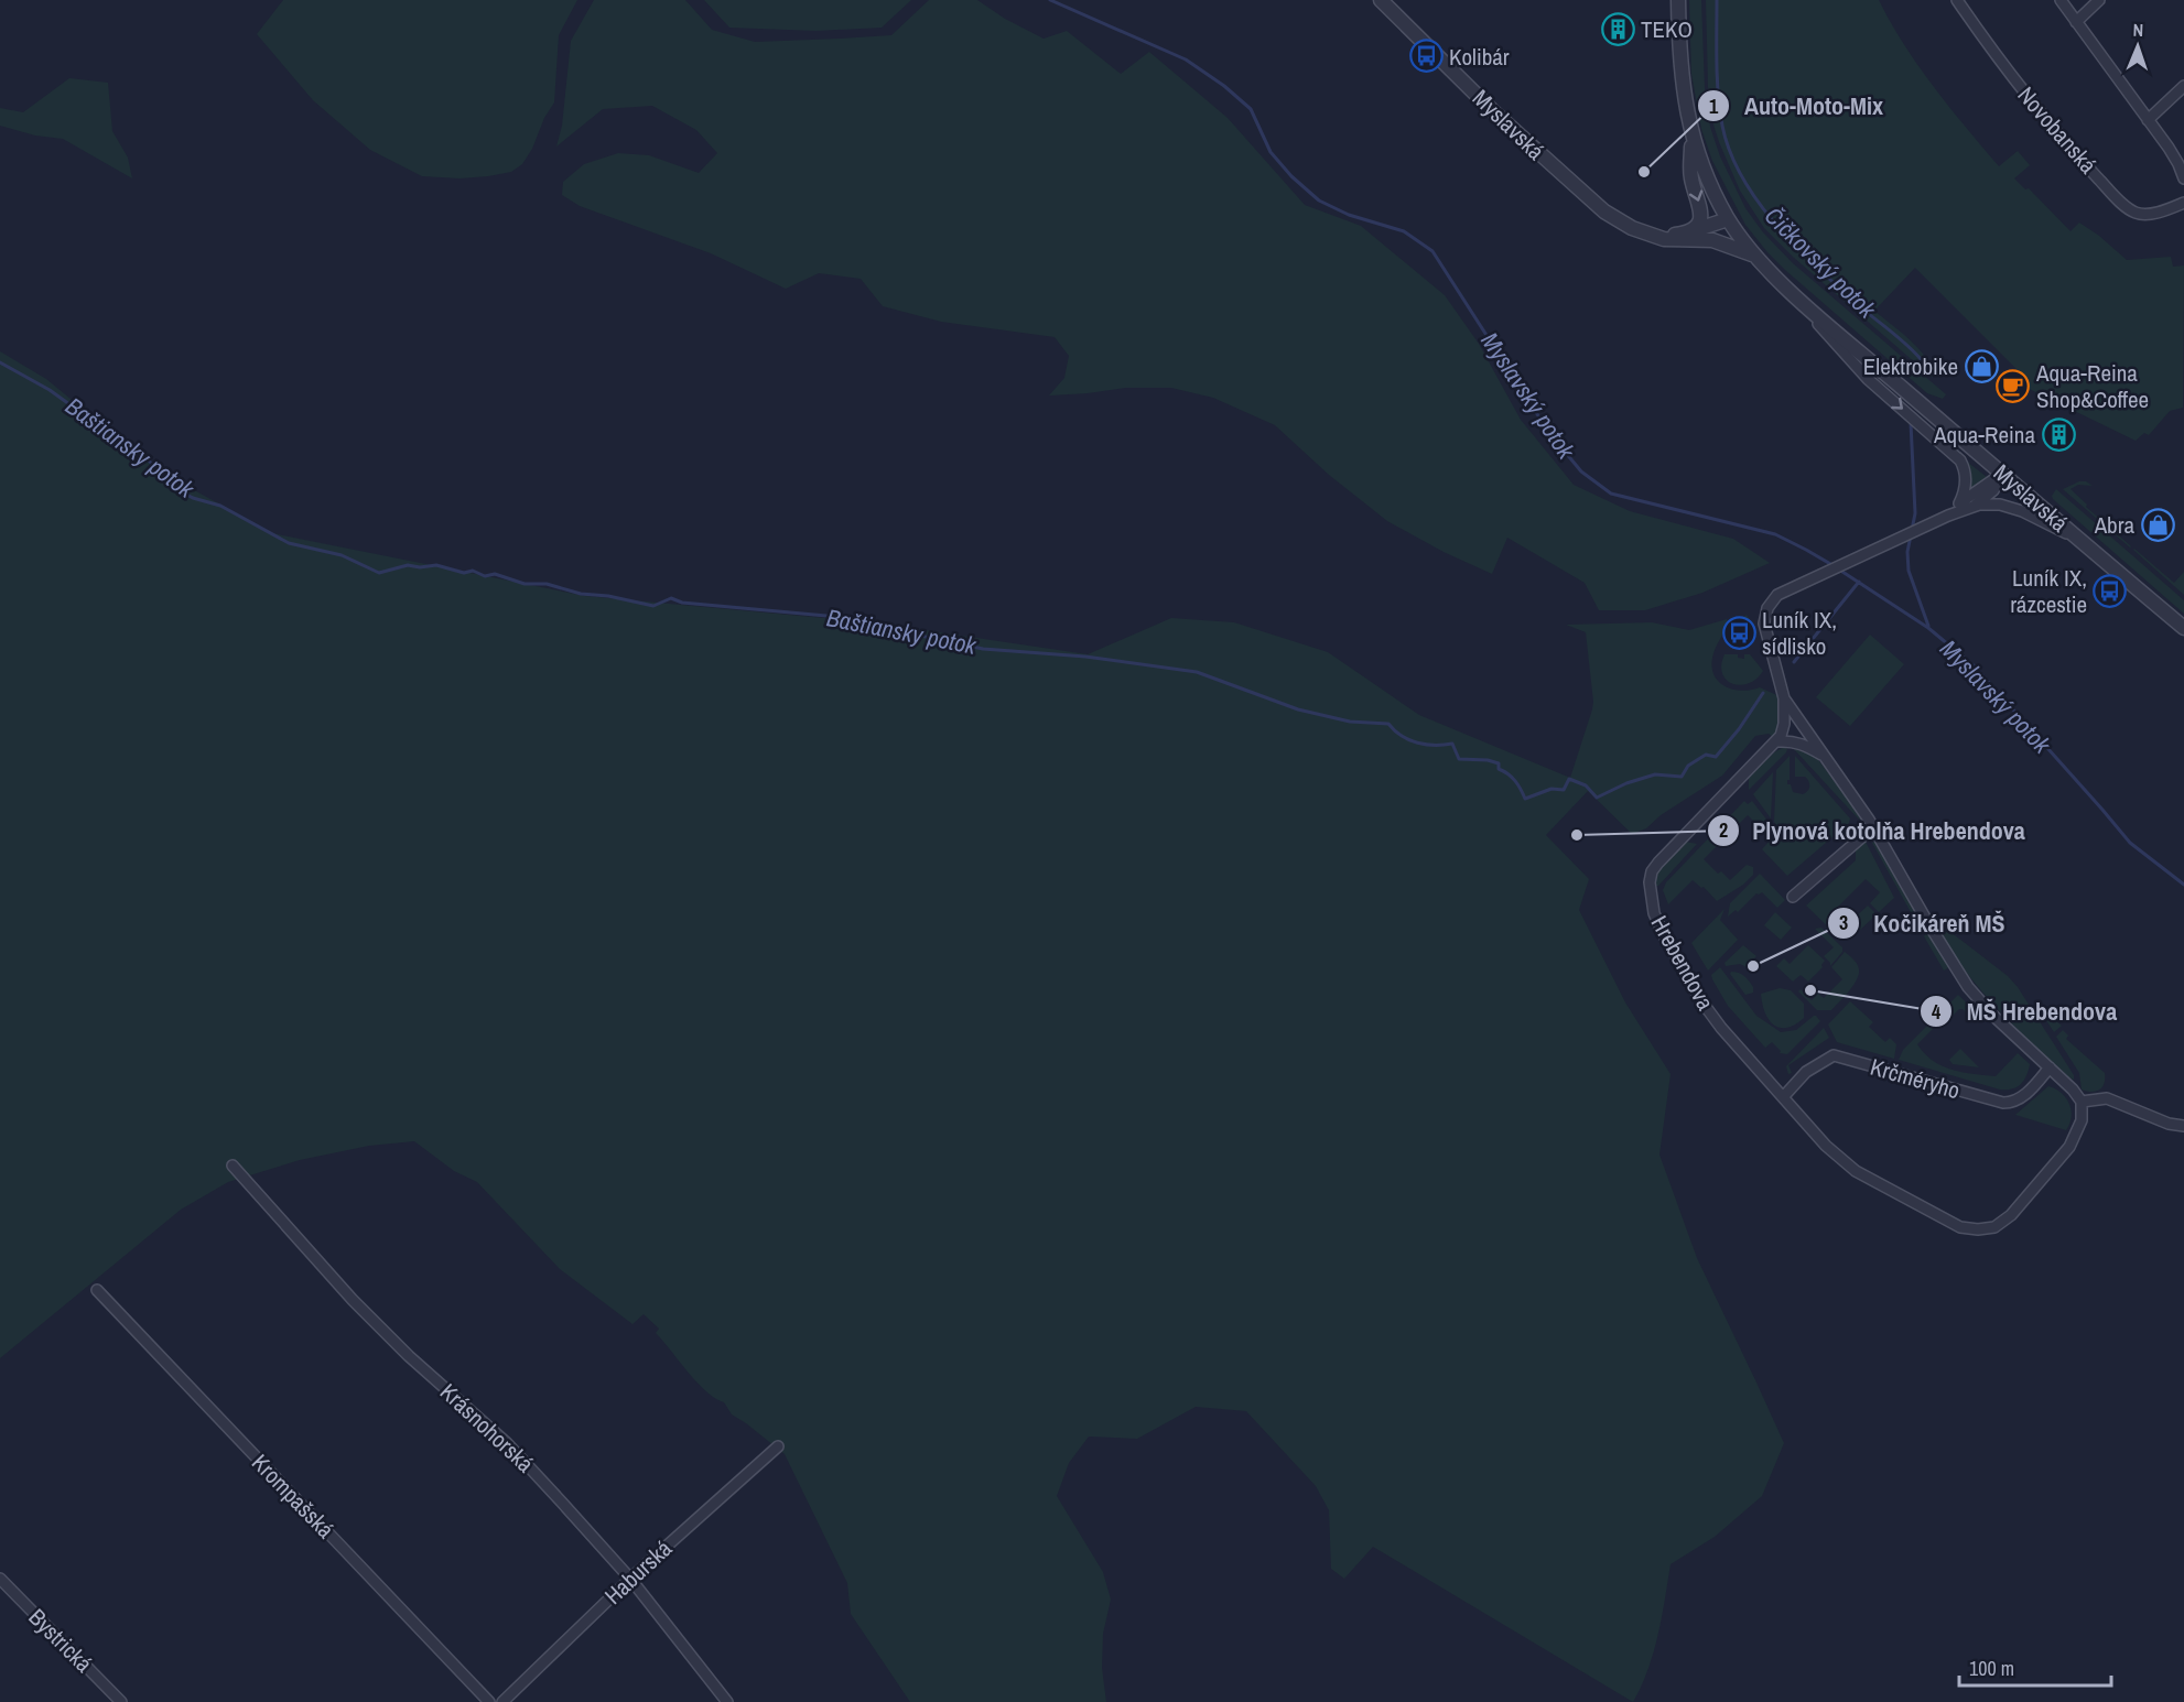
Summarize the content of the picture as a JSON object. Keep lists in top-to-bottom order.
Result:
{
  "streets": {
    "street": [
      "Myslavská",
      "Novobanská",
      "Hrebendova",
      "Krčméryho",
      "Krásnohorská",
      "Krompašská",
      "Haburská",
      "Bystrická"
    ]
  },
  "crossings": [
    ["Hrebendova", "Krčméryho"],
    ["Krásnohorská", "Haburská"]
  ],
  "water": ["Čičkovský potok", "Myslavský potok", "Baštiansky potok"],
  "places": {
    "building": ["TEKO", "Aqua-Reina"],
    "bus stop": ["Kolibár", "Luník IX, rázcestie", "Luník IX, sídlisko"],
    "other": [
      "Auto-Moto-Mix",
      "Plynová kotolňa Hrebendova",
      "Kočikáreň MŠ",
      "MŠ Hrebendova"
    ],
    "shop": ["Elektrobike", "Abra"],
    "cafe": ["Aqua-Reina Shop&Coffee"]
  },
  "scale_bar": "100 m",
  "north": "top"
}
